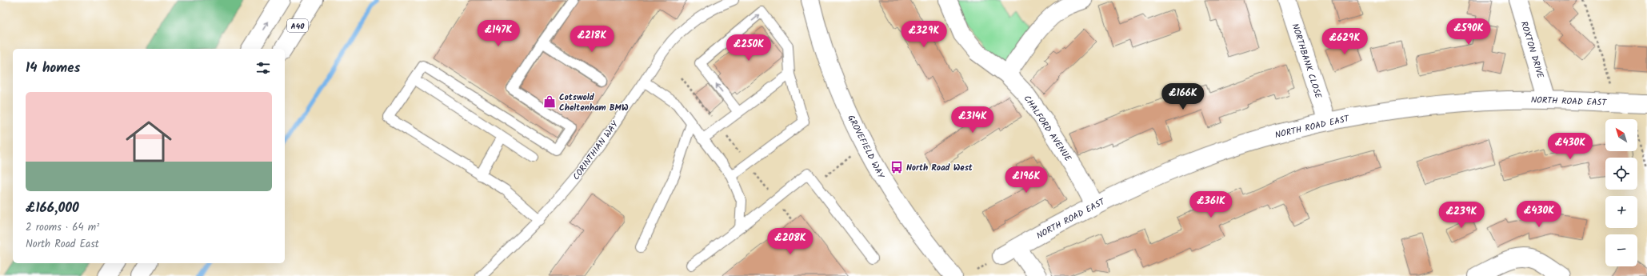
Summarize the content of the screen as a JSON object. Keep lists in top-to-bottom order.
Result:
{
  "streets": {
    "main road": [
      "A40",
      "ROXTON DRIVE",
      "NORTHBANK CLOSE",
      "NORTH ROAD EAST",
      "CHALFORD AVENUE",
      "GROVEFIELD WAY"
    ],
    "lane": ["CORINTHIAN WAY"]
  },
  "crossings": [
    ["ROXTON DRIVE", "NORTH ROAD EAST"],
    ["NORTHBANK CLOSE", "NORTH ROAD EAST"],
    ["NORTH ROAD EAST", "CHALFORD AVENUE"]
  ],
  "places": {
    "shop": ["Cotswold Cheltenham BMW"],
    "bus stop": ["North Road West"]
  },
  "north": "top left",
  "page": {
    "price": [
      "£590K",
      "£147K",
      "£329K",
      "£218K",
      "£629K",
      "£250K",
      "£166K",
      "£314K",
      "£430K",
      "£196K",
      "£361K",
      "£430K",
      "£239K",
      "£208K"
    ],
    "heading": "14 homes",
    "list": [
      {
        "name": "£166,000",
        "note": "2 rooms · 64 m² · North Road East"
      }
    ],
    "map_buttons": ["+", "−"]
  }
}
